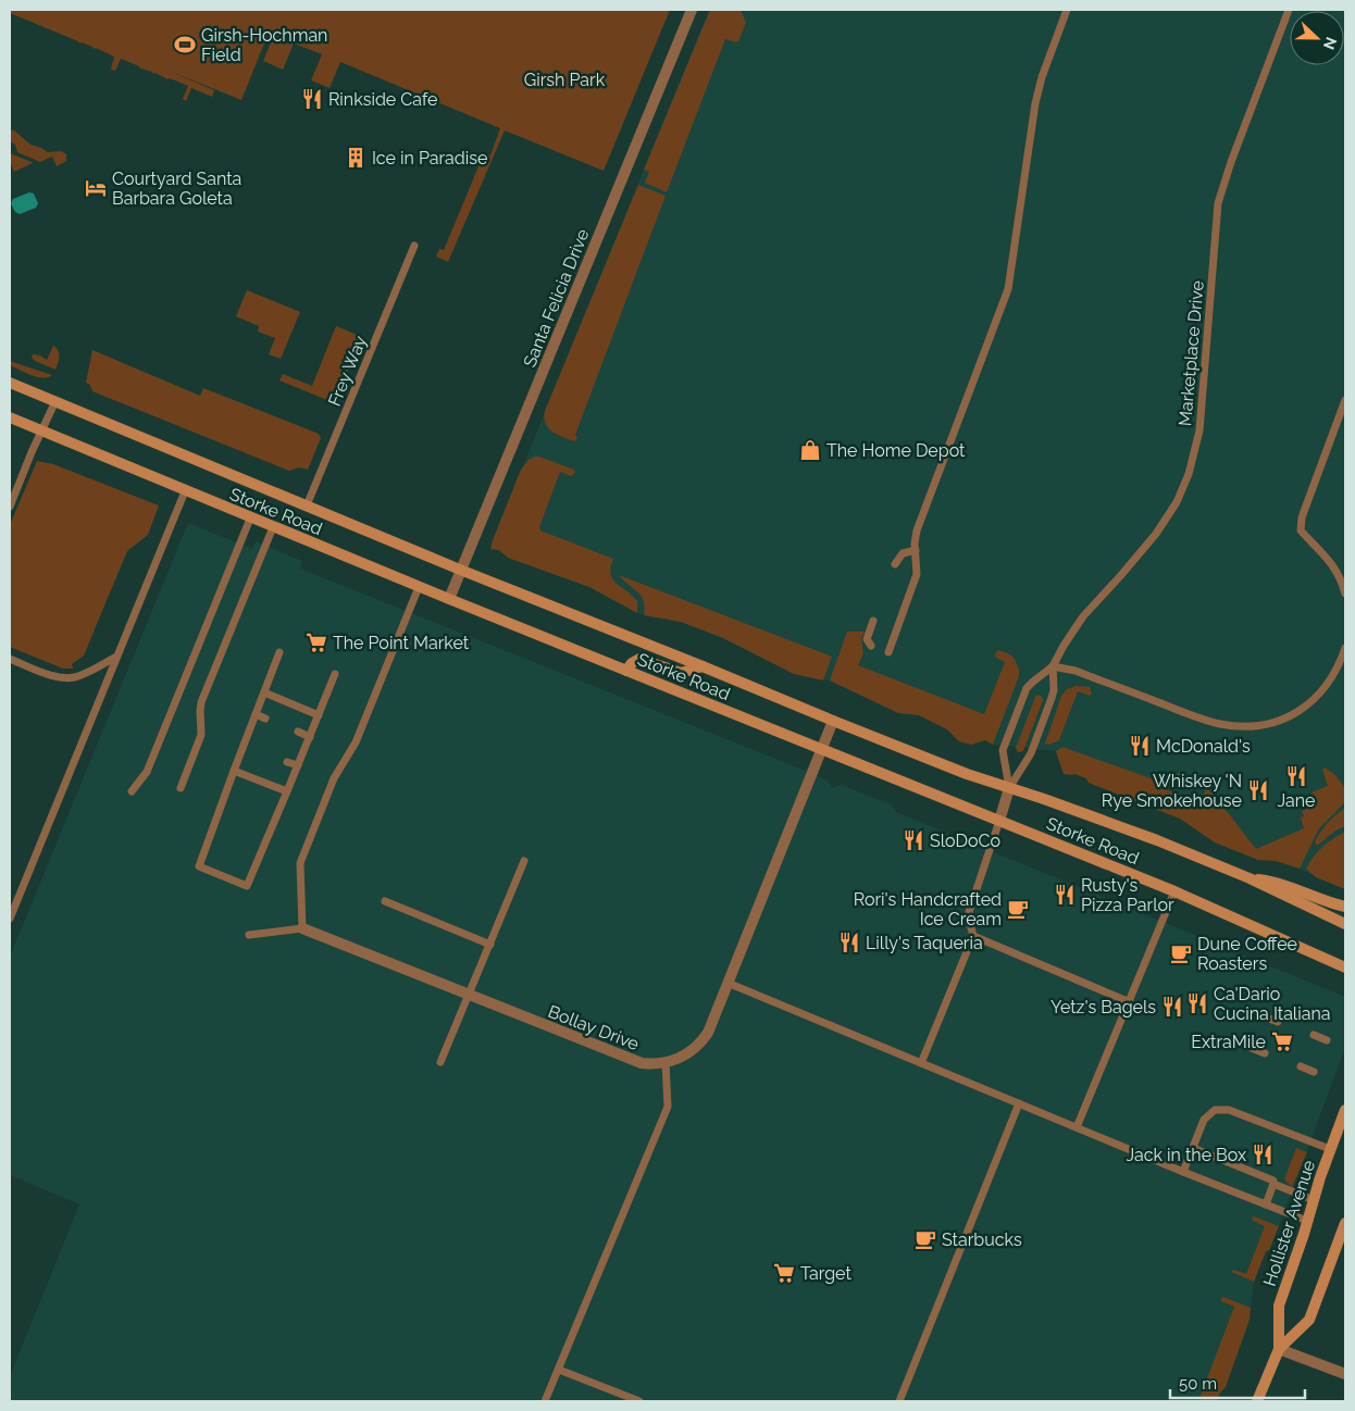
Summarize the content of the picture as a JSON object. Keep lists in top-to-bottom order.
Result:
{
  "streets": {
    "main road": ["Storke Road", "Hollister Avenue"],
    "street": ["Santa Felicia Drive", "Bollay Drive"],
    "lane": ["Marketplace Drive", "Frey Way"]
  },
  "crossings": [
    ["Santa Felicia Drive", "Storke Road"],
    ["Marketplace Drive", "Storke Road"],
    ["Frey Way", "Storke Road"],
    ["Storke Road", "Bollay Drive"]
  ],
  "parks": ["Girsh Park"],
  "places": {
    "sports": ["Girsh-Hochman Field"],
    "restaurant": [
      "Rinkside Cafe",
      "McDonald's",
      "Jane",
      "Whiskey 'N Rye Smokehouse",
      "SloDoCo",
      "Rusty's Pizza Parlor",
      "Lilly's Taqueria",
      "Ca'Dario Cucina Italiana",
      "Yetz's Bagels",
      "Jack in the Box"
    ],
    "building": ["Ice in Paradise"],
    "hotel": ["Courtyard Santa Barbara Goleta"],
    "shop": ["The Home Depot"],
    "supermarket": ["The Point Market", "ExtraMile", "Target"],
    "cafe": ["Rori's Handcrafted Ice Cream", "Dune Coffee Roasters", "Starbucks"]
  },
  "scale_bar": "50 m",
  "north": "right"
}
